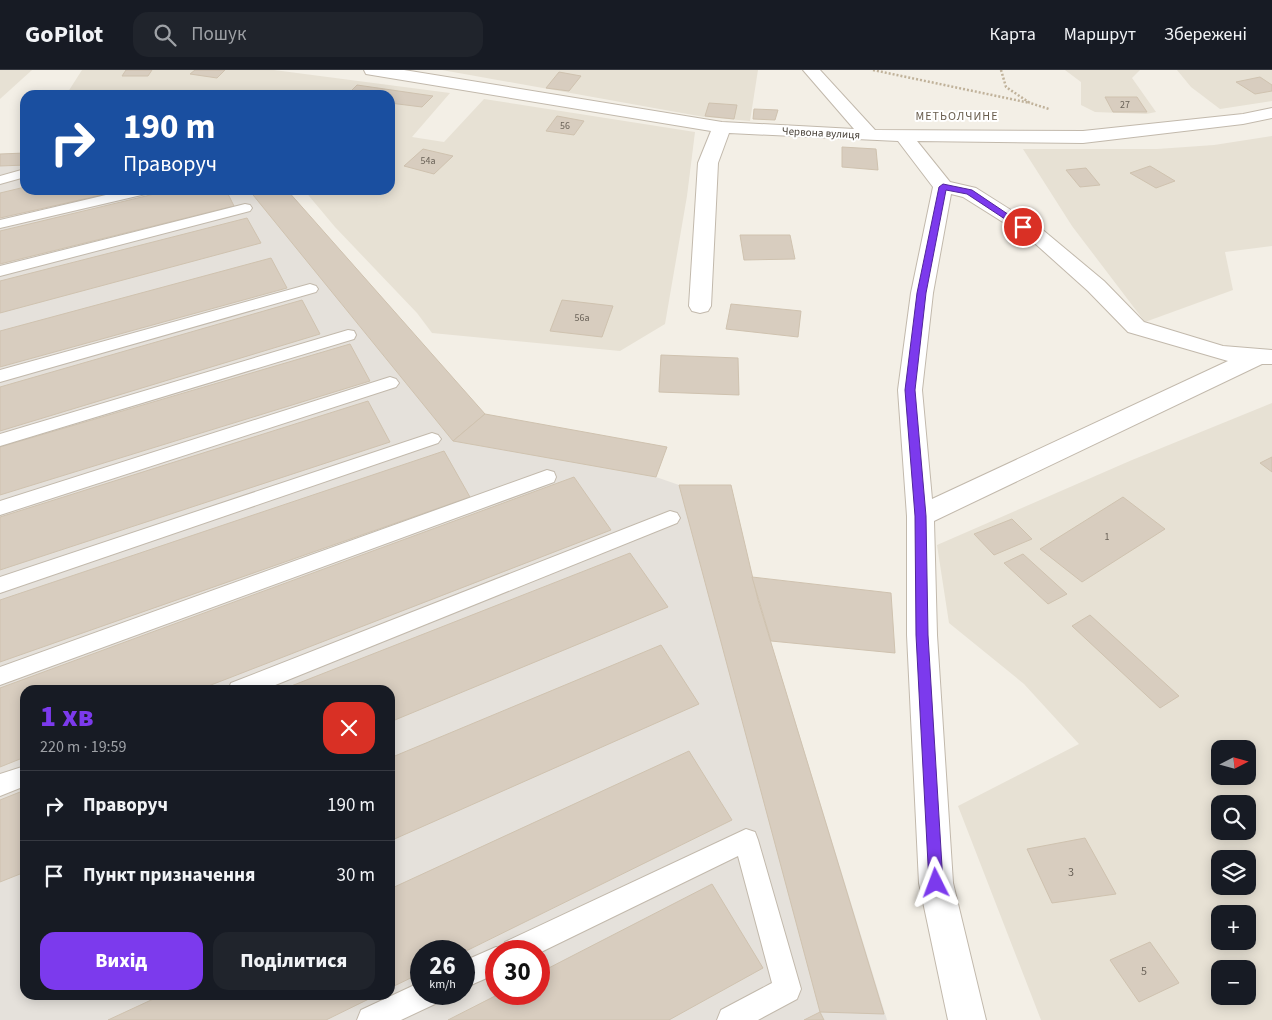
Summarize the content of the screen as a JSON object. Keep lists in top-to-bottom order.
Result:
{
  "streets": {
    "street": ["Червона вулиця"]
  },
  "districts": ["МЕТЬОЛЧИНЕ"],
  "house_numbers": [
    "27",
    "56",
    "54а",
    "56а",
    "1",
    "3",
    "5"
  ],
  "north": "right",
  "page": {
    "header": "GoPilot",
    "search": "Пошук",
    "nav": ["Карта", "Маршрут", "Збережені"],
    "turn": ["190 m", "Праворуч"],
    "heading": ["1 хв", "220 m · 19:59"],
    "map_buttons": ["+", "−"],
    "list": [
      {
        "name": "Праворуч",
        "value": "190 m"
      },
      {
        "name": "Пункт призначення",
        "value": "30 m"
      }
    ],
    "buttons": ["Вихід", "Поділитися"],
    "speed": "26 km/h",
    "limit": "30"
  }
}
